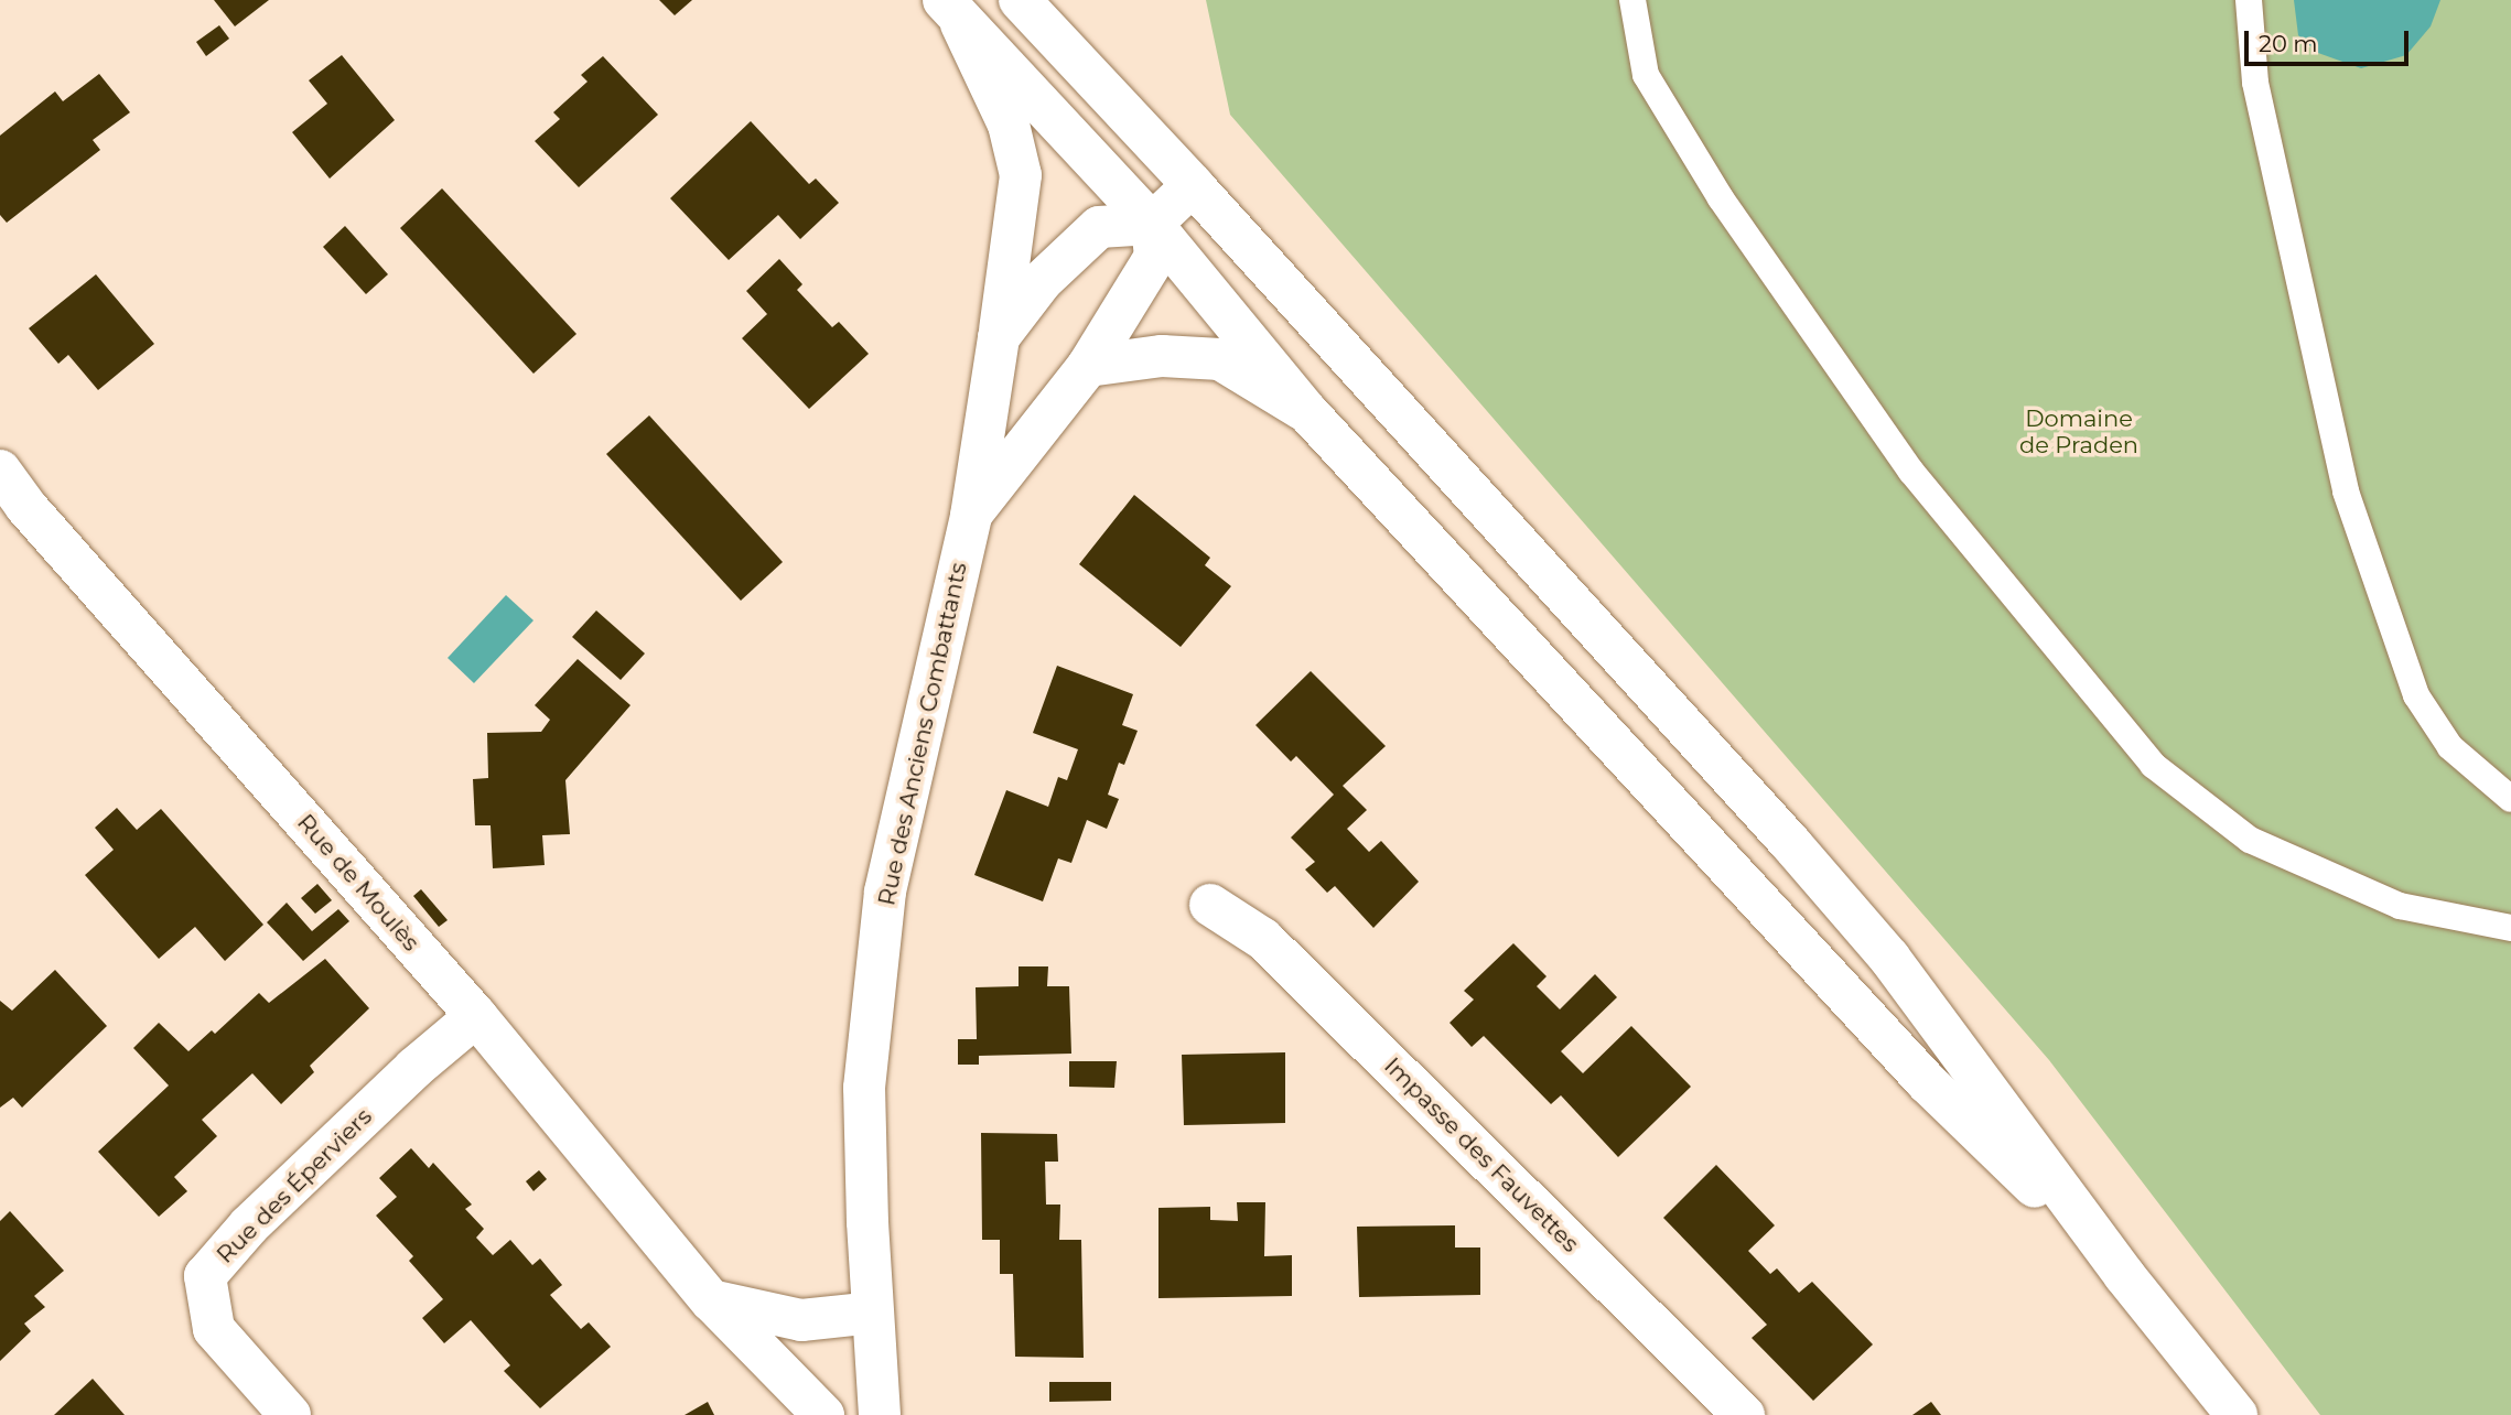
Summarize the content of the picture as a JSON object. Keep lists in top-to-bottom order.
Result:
{
  "streets": {
    "street": [
      "Rue des Anciens Combattants",
      "Rue de Moulès",
      "Impasse des Fauvettes",
      "Rue des Éperviers"
    ]
  },
  "crossings": [
    ["Rue de Moulès", "Rue des Éperviers"]
  ],
  "parks": ["Domaine de Praden"],
  "scale_bar": "20 m"
}
